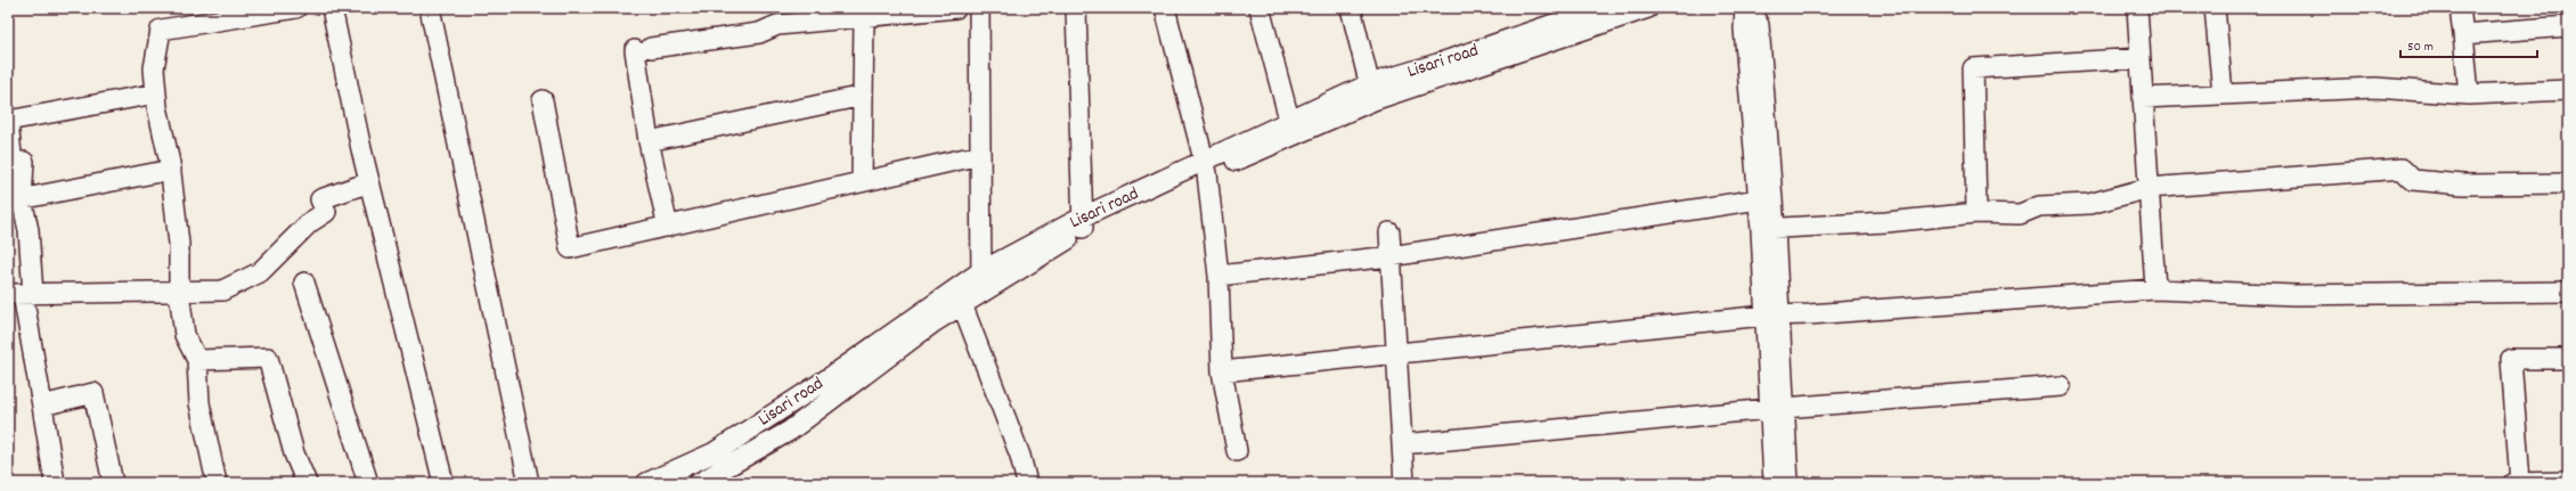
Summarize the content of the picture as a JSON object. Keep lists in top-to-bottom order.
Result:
{
  "streets": {
    "street": ["Lisari road"]
  },
  "scale_bar": "50 m"
}
